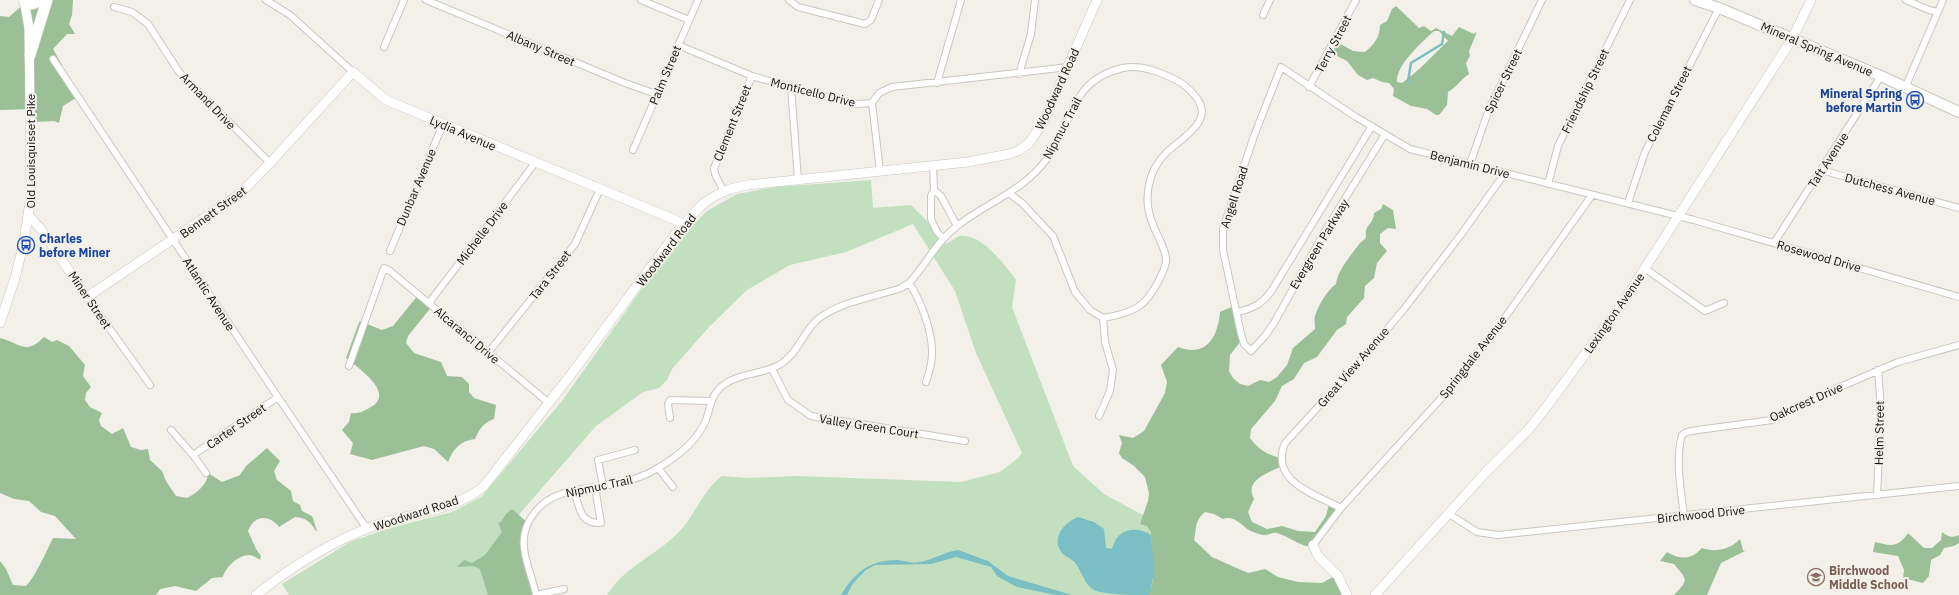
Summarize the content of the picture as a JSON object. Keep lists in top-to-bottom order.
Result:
{
  "streets": {
    "main road": ["Mineral Spring Avenue"],
    "street": [
      "Terry Street",
      "Albany Street",
      "Palm Street",
      "Spicer Street",
      "Woodward Road",
      "Friendship Street",
      "Monticello Drive",
      "Armand Drive",
      "Coleman Street",
      "Clement Street",
      "Nipmuc Trail",
      "Lydia Avenue",
      "Old Louisquisset Pike",
      "Taft Avenue",
      "Benjamin Drive",
      "Dunbar Avenue",
      "Dutchess Avenue",
      "Angell Road",
      "Bennett Street",
      "Michelle Drive",
      "Evergreen Parkway",
      "Rosewood Drive",
      "Tara Street",
      "Atlantic Avenue",
      "Miner Street",
      "Lexington Avenue",
      "Alcaranci Drive",
      "Springdale Avenue",
      "Great View Avenue",
      "Oakcrest Drive",
      "Carter Street",
      "Valley Green Court",
      "Helm Street",
      "Birchwood Drive"
    ]
  },
  "crossings": [
    ["Terry Street", "Benjamin Drive"],
    ["Albany Street", "Palm Street"],
    ["Mineral Spring Avenue", "Coleman Street"],
    ["Mineral Spring Avenue", "Taft Avenue"],
    ["Mineral Spring Avenue", "Lexington Avenue"],
    ["Palm Street", "Monticello Drive"],
    ["Spicer Street", "Benjamin Drive"],
    ["Woodward Road", "Monticello Drive"],
    ["Woodward Road", "Clement Street"],
    ["Woodward Road", "Lydia Avenue"],
    ["Woodward Road", "Atlantic Avenue"],
    ["Woodward Road", "Alcaranci Drive"],
    ["Friendship Street", "Benjamin Drive"],
    ["Monticello Drive", "Clement Street"],
    ["Armand Drive", "Bennett Street"],
    ["Coleman Street", "Benjamin Drive"],
    ["Nipmuc Trail", "Valley Green Court"],
    ["Lydia Avenue", "Dunbar Avenue"],
    ["Lydia Avenue", "Bennett Street"],
    ["Lydia Avenue", "Michelle Drive"],
    ["Lydia Avenue", "Tara Street"],
    ["Old Louisquisset Pike", "Miner Street"],
    ["Taft Avenue", "Dutchess Avenue"],
    ["Taft Avenue", "Rosewood Drive"],
    ["Benjamin Drive", "Angell Road"],
    ["Benjamin Drive", "Evergreen Parkway"],
    ["Benjamin Drive", "Rosewood Drive"],
    ["Benjamin Drive", "Lexington Avenue"],
    ["Benjamin Drive", "Springdale Avenue"],
    ["Benjamin Drive", "Great View Avenue"],
    ["Angell Road", "Evergreen Parkway"],
    ["Bennett Street", "Atlantic Avenue"],
    ["Bennett Street", "Miner Street"],
    ["Michelle Drive", "Alcaranci Drive"],
    ["Rosewood Drive", "Lexington Avenue"],
    ["Tara Street", "Alcaranci Drive"],
    ["Atlantic Avenue", "Carter Street"],
    ["Lexington Avenue", "Birchwood Drive"],
    ["Springdale Avenue", "Great View Avenue"],
    ["Oakcrest Drive", "Helm Street"],
    ["Oakcrest Drive", "Birchwood Drive"],
    ["Helm Street", "Birchwood Drive"]
  ],
  "places": {
    "bus stop": ["Mineral Spring before Martin", "Charles before Miner"],
    "school or university": ["Birchwood Middle School"]
  }
}
